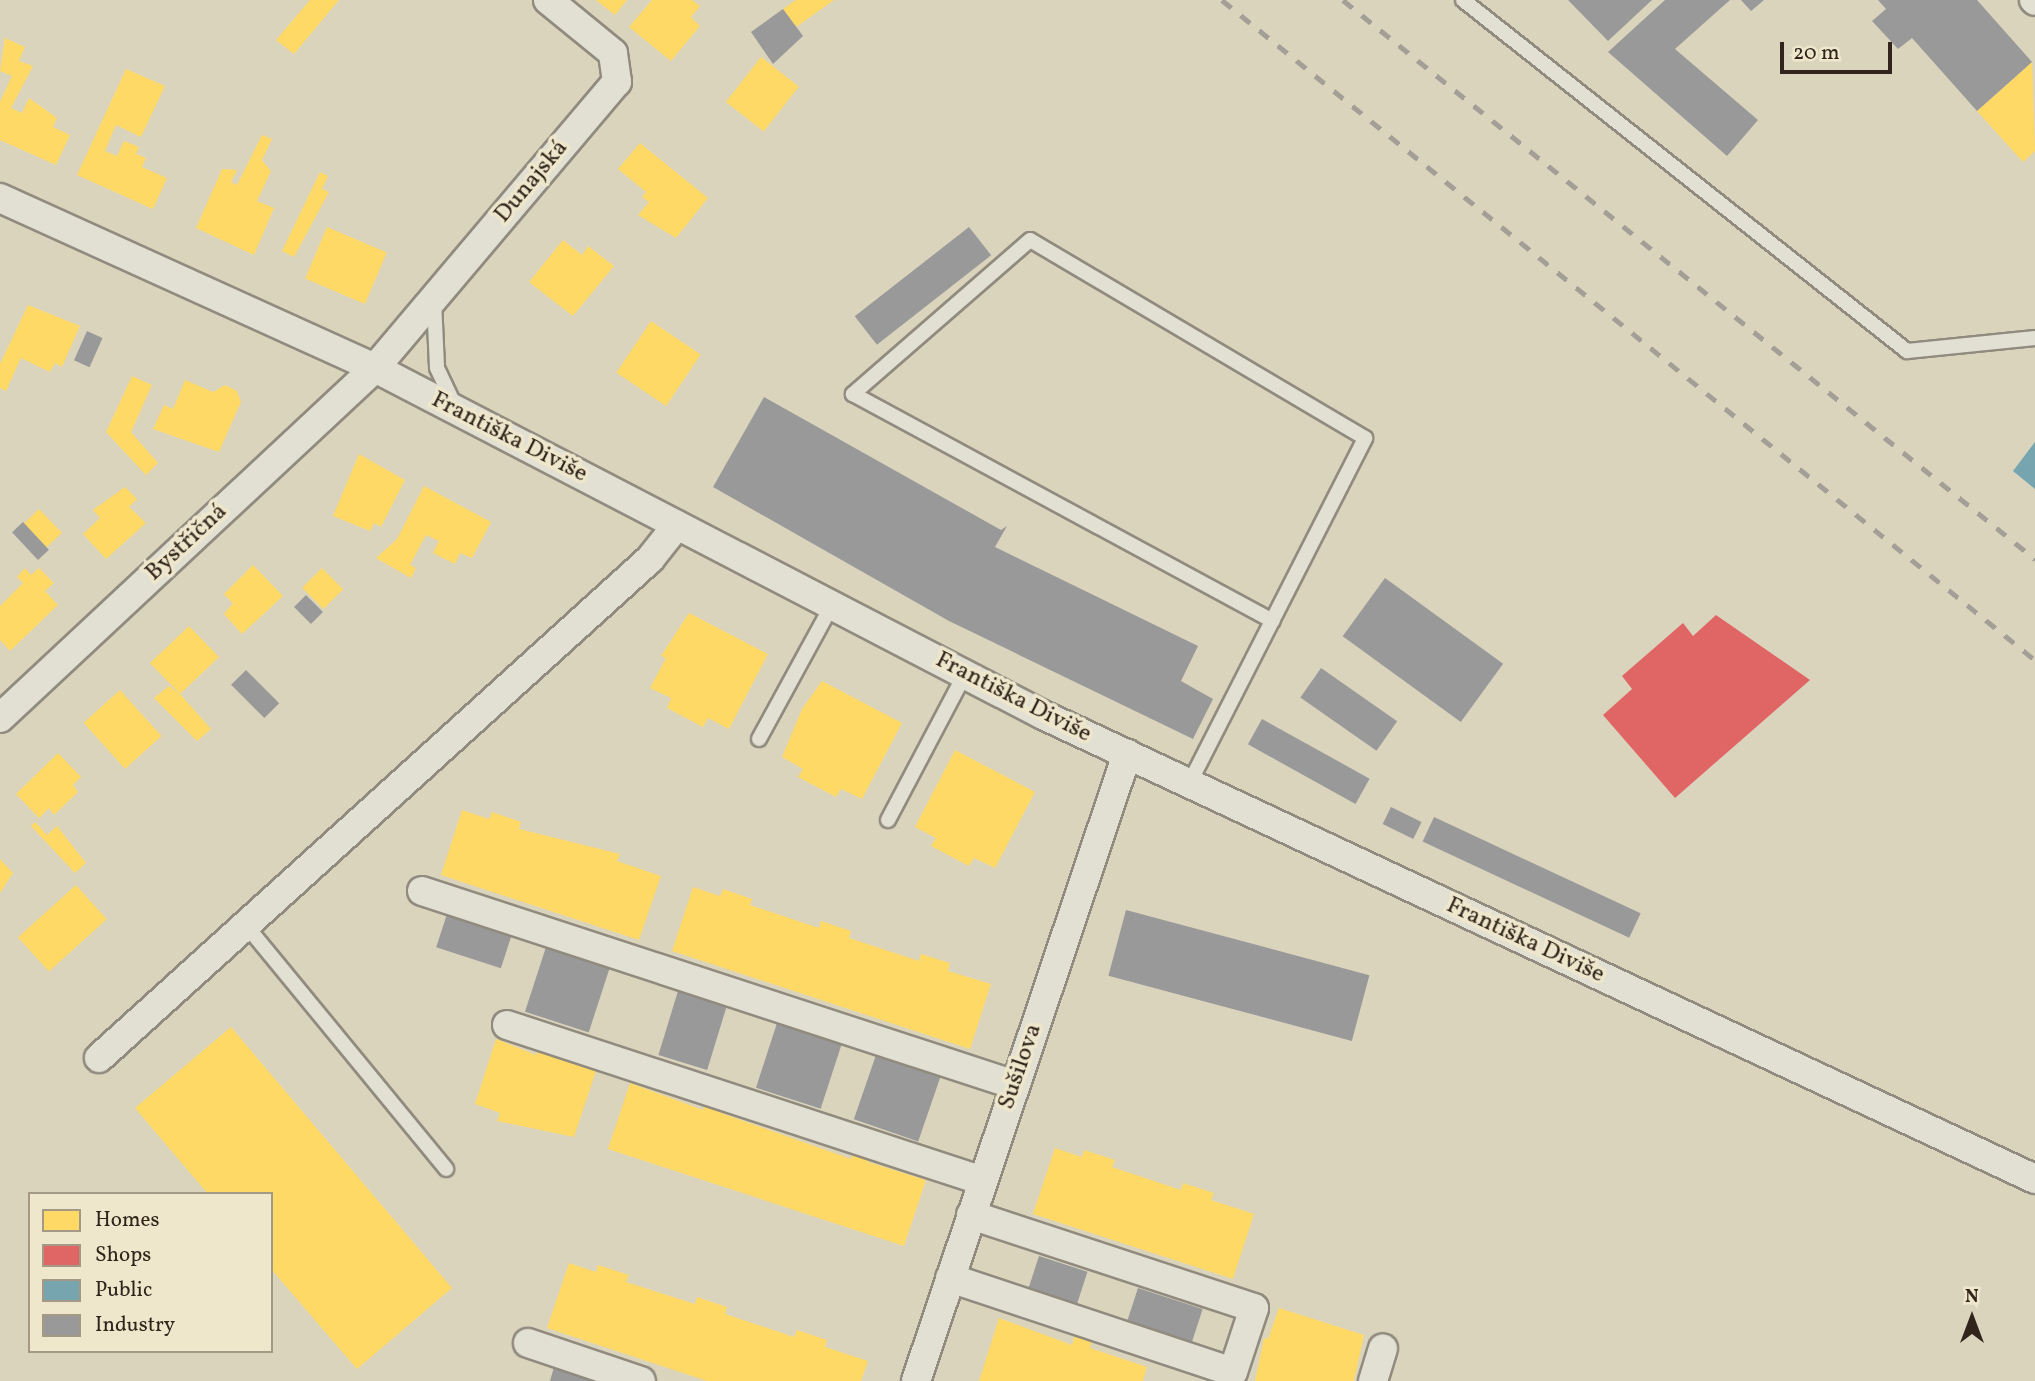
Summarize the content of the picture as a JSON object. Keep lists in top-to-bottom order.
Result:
{
  "streets": {
    "street": [
      "Dunajská",
      "Františka Diviše",
      "Bystřičná",
      "Sušilova"
    ]
  },
  "crossings": [
    ["Dunajská", "Františka Diviše"],
    ["Dunajská", "Bystřičná"],
    ["Františka Diviše", "Bystřičná"],
    ["Františka Diviše", "Sušilova"]
  ],
  "legend": [
    "Homes",
    "Shops",
    "Public",
    "Industry"
  ],
  "scale_bar": "20 m",
  "north": "top"
}
